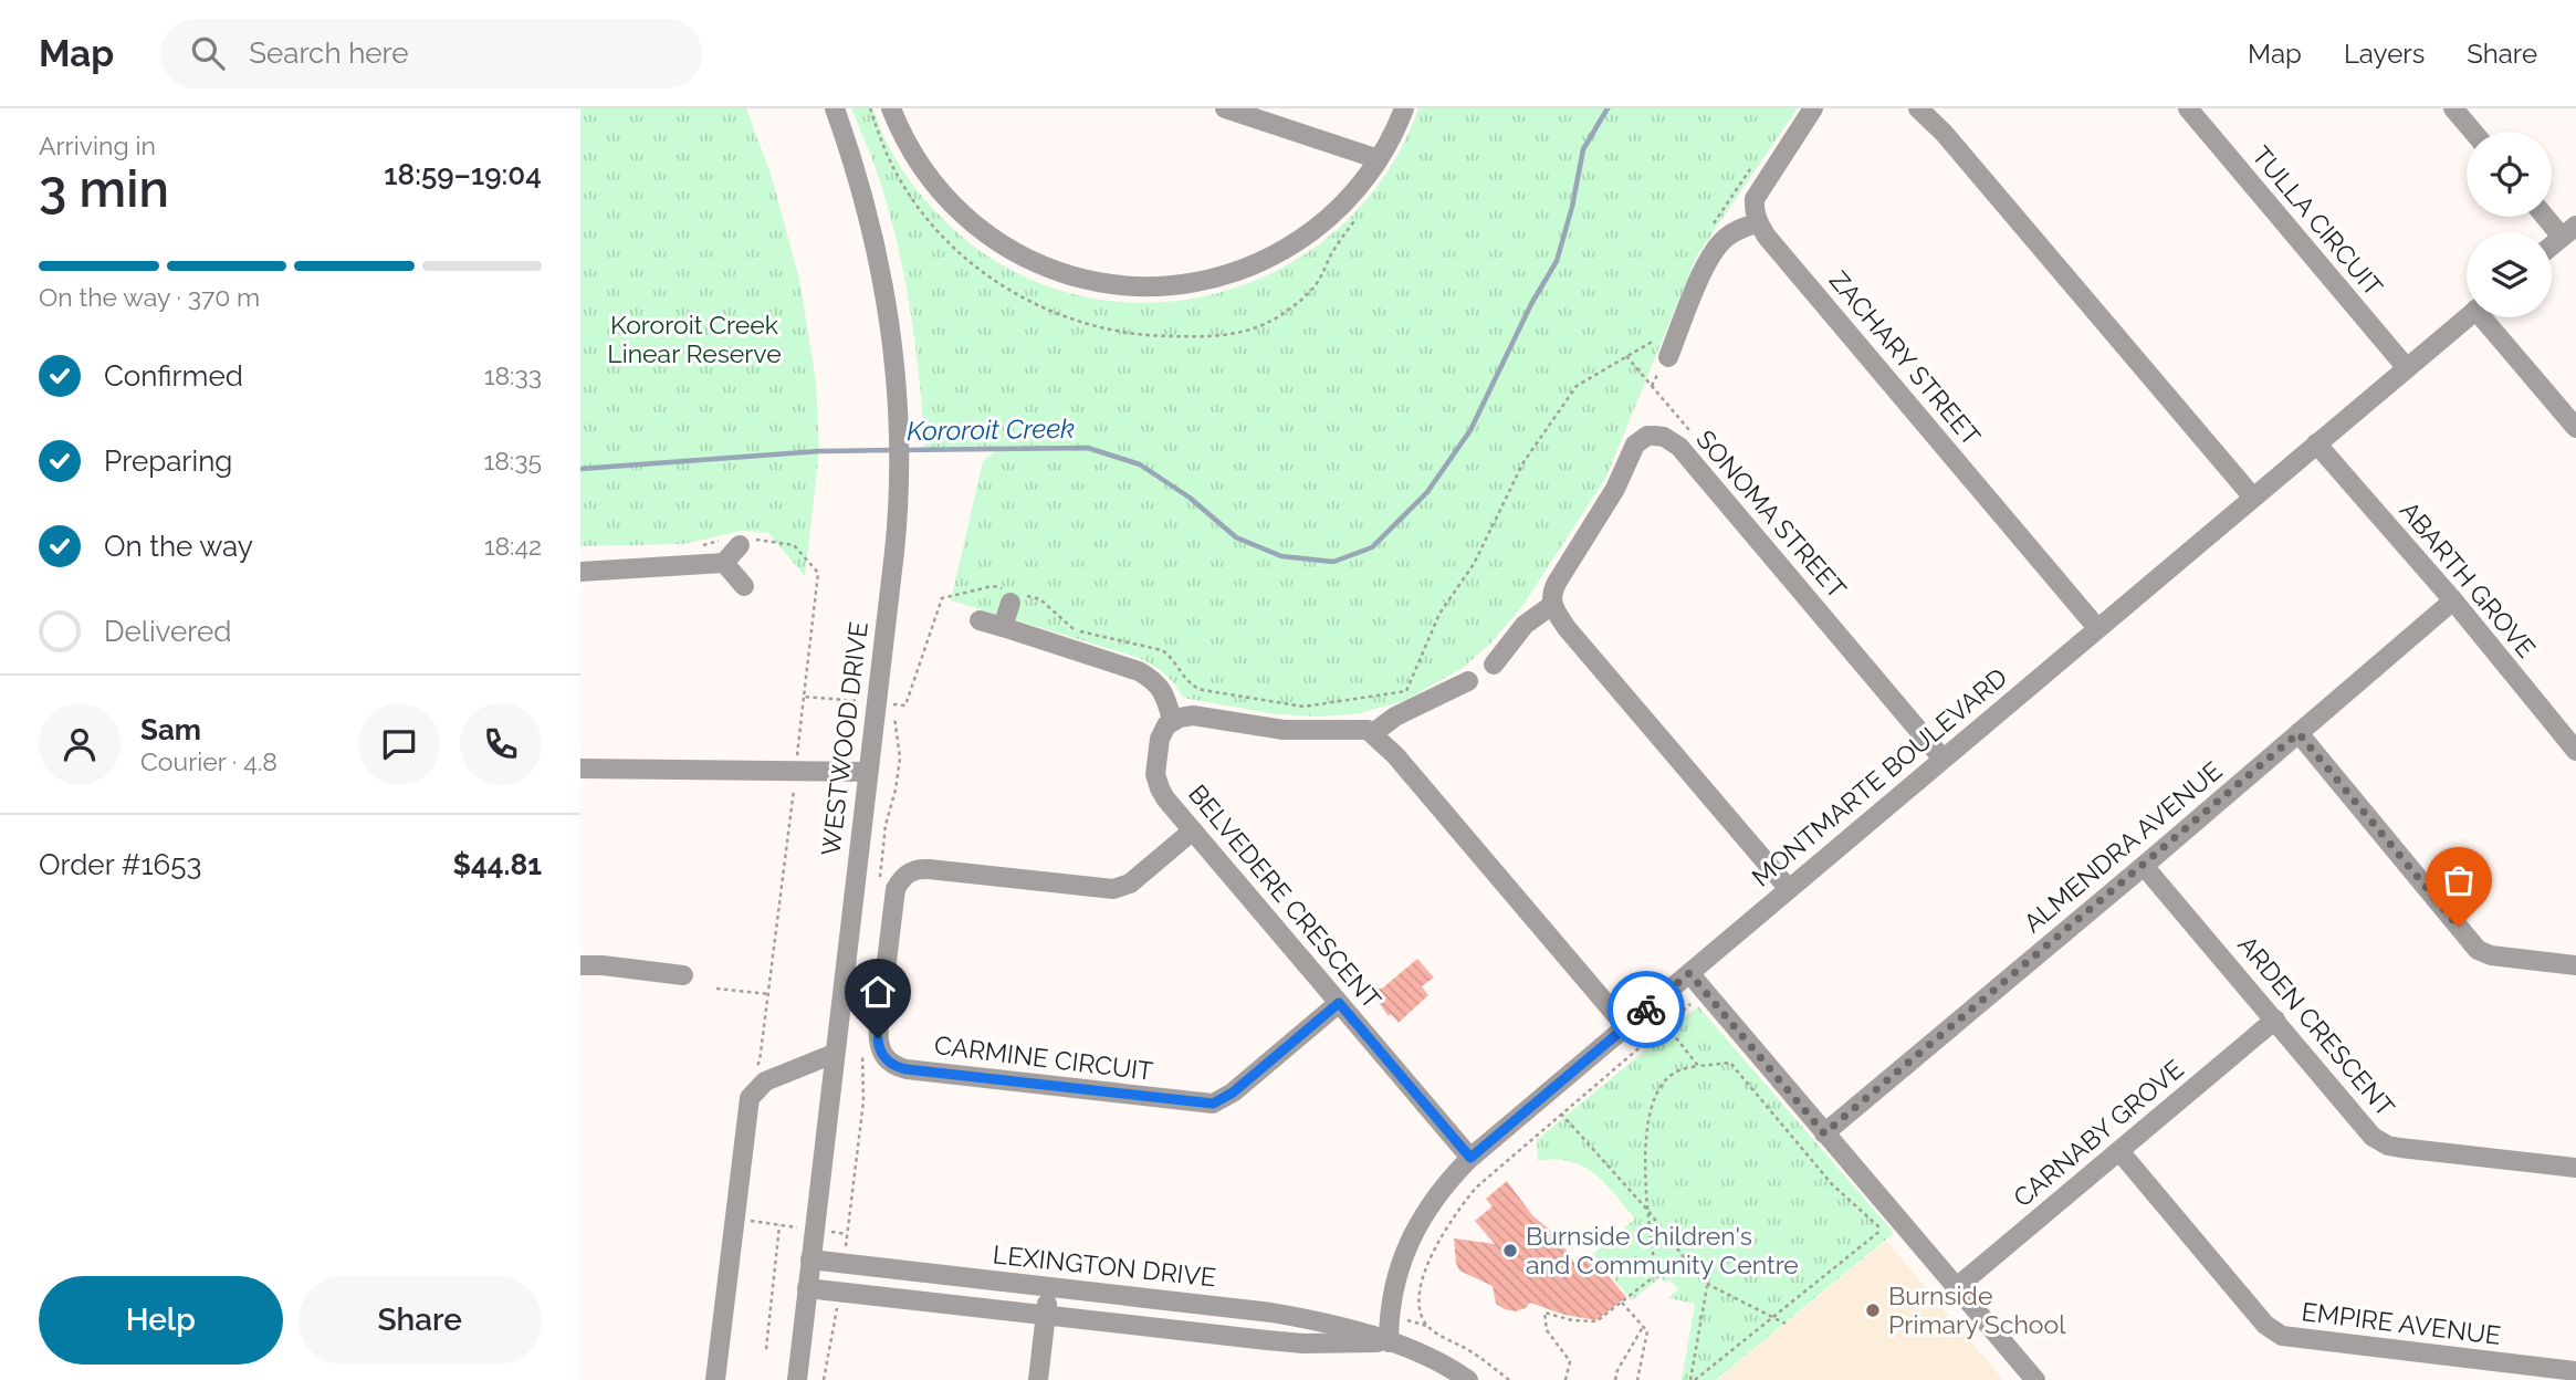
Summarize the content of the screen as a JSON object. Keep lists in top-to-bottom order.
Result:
{
  "streets": {
    "street": [
      "TULLA CIRCUIT",
      "ZACHARY STREET",
      "SONOMA STREET",
      "ABARTH GROVE",
      "WESTWOOD DRIVE",
      "MONTMARTE BOULEVARD",
      "ALMENDRA AVENUE",
      "BELVEDERE CRESCENT",
      "ARDEN CRESCENT",
      "CARMINE CIRCUIT",
      "CARNABY GROVE",
      "LEXINGTON DRIVE",
      "EMPIRE AVENUE"
    ]
  },
  "crossings": [
    ["TULLA CIRCUIT", "MONTMARTE BOULEVARD"],
    ["ZACHARY STREET", "MONTMARTE BOULEVARD"],
    ["SONOMA STREET", "MONTMARTE BOULEVARD"],
    ["ABARTH GROVE", "MONTMARTE BOULEVARD"],
    ["ABARTH GROVE", "ALMENDRA AVENUE"],
    ["WESTWOOD DRIVE", "LEXINGTON DRIVE"],
    ["MONTMARTE BOULEVARD", "BELVEDERE CRESCENT"],
    ["MONTMARTE BOULEVARD", "LEXINGTON DRIVE"],
    ["ALMENDRA AVENUE", "ARDEN CRESCENT"],
    ["BELVEDERE CRESCENT", "CARMINE CIRCUIT"],
    ["ARDEN CRESCENT", "CARNABY GROVE"],
    ["CARNABY GROVE", "EMPIRE AVENUE"]
  ],
  "water": ["Kororoit Creek"],
  "parks": ["Kororoit Creek Linear Reserve"],
  "places": ["Burnside Children's and Community Centre", "Burnside Primary School"],
  "page": {
    "header": "Map",
    "search": "Search here",
    "nav": ["Map", "Layers", "Share"],
    "heading": ["3 min", "Arriving in", "18:59–19:04"],
    "panel": [
      "Sam",
      "Courier · 4.8",
      "Order #1653",
      "$44.81"
    ],
    "bar": "On the way · 370 m",
    "list": [
      ["Confirmed", "18:33"],
      ["Preparing", "18:35"],
      ["On the way", "18:42"],
      "Delivered"
    ],
    "buttons": ["Help", "Share"]
  }
}
